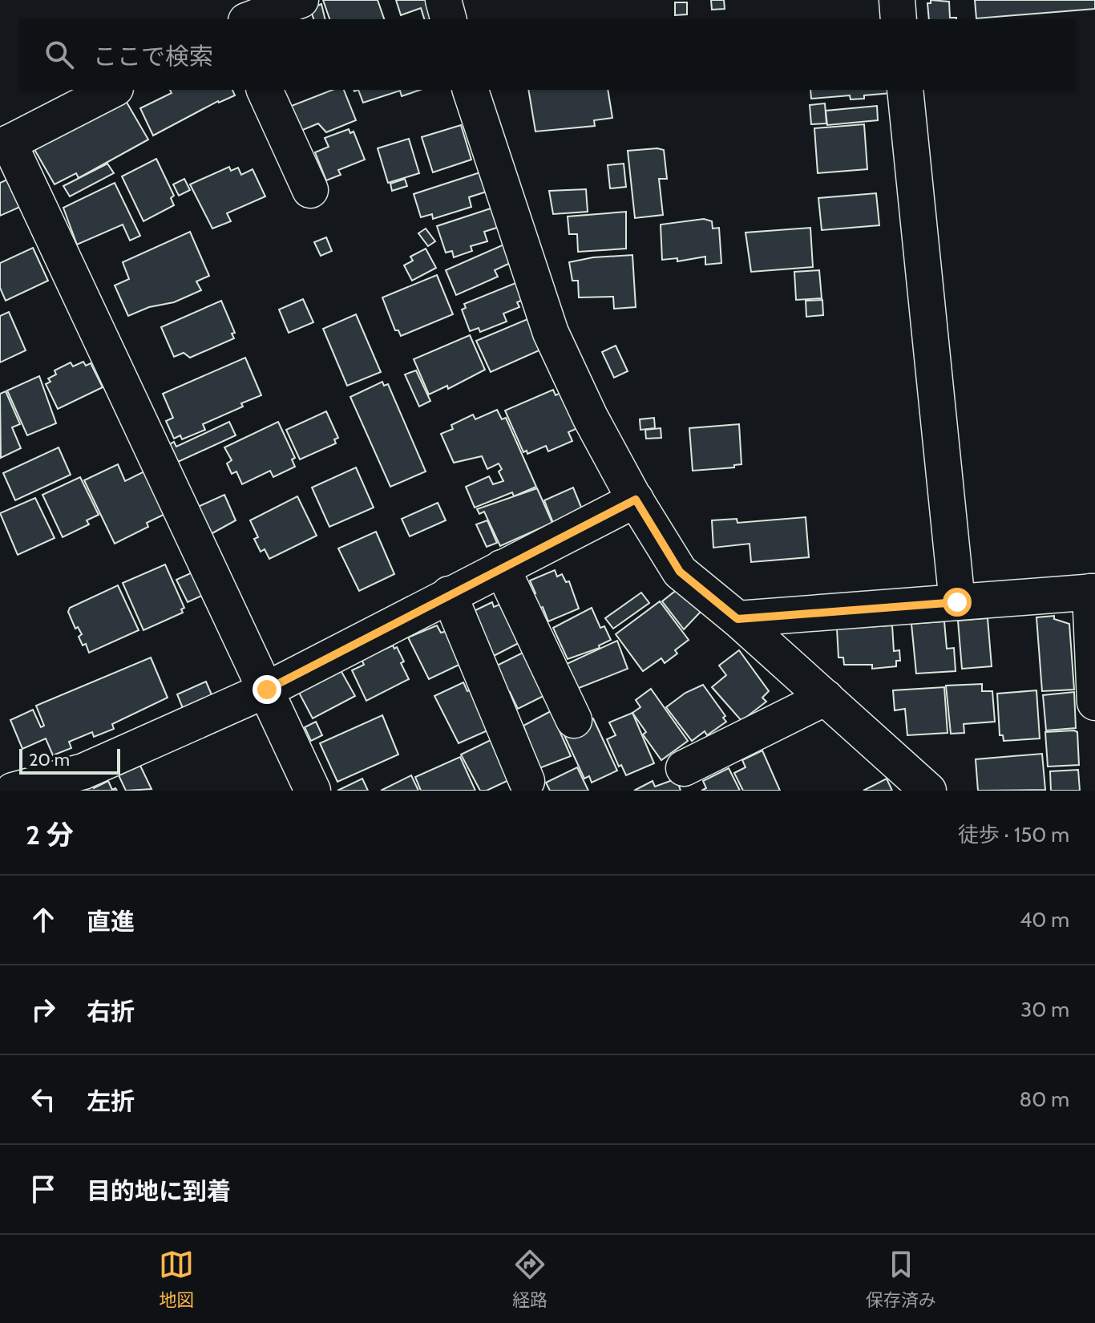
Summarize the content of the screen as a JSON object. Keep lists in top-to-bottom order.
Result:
{
  "scale_bar": "20 m",
  "page": {
    "search": "ここで検索",
    "scale": "20 m",
    "heading": ["2 分", "徒歩 · 150 m"],
    "list": [
      ["直進", "40 m"],
      ["右折", "30 m"],
      ["左折", "80 m"],
      "目的地に到着"
    ],
    "nav": ["地図", "経路", "保存済み"]
  }
}
